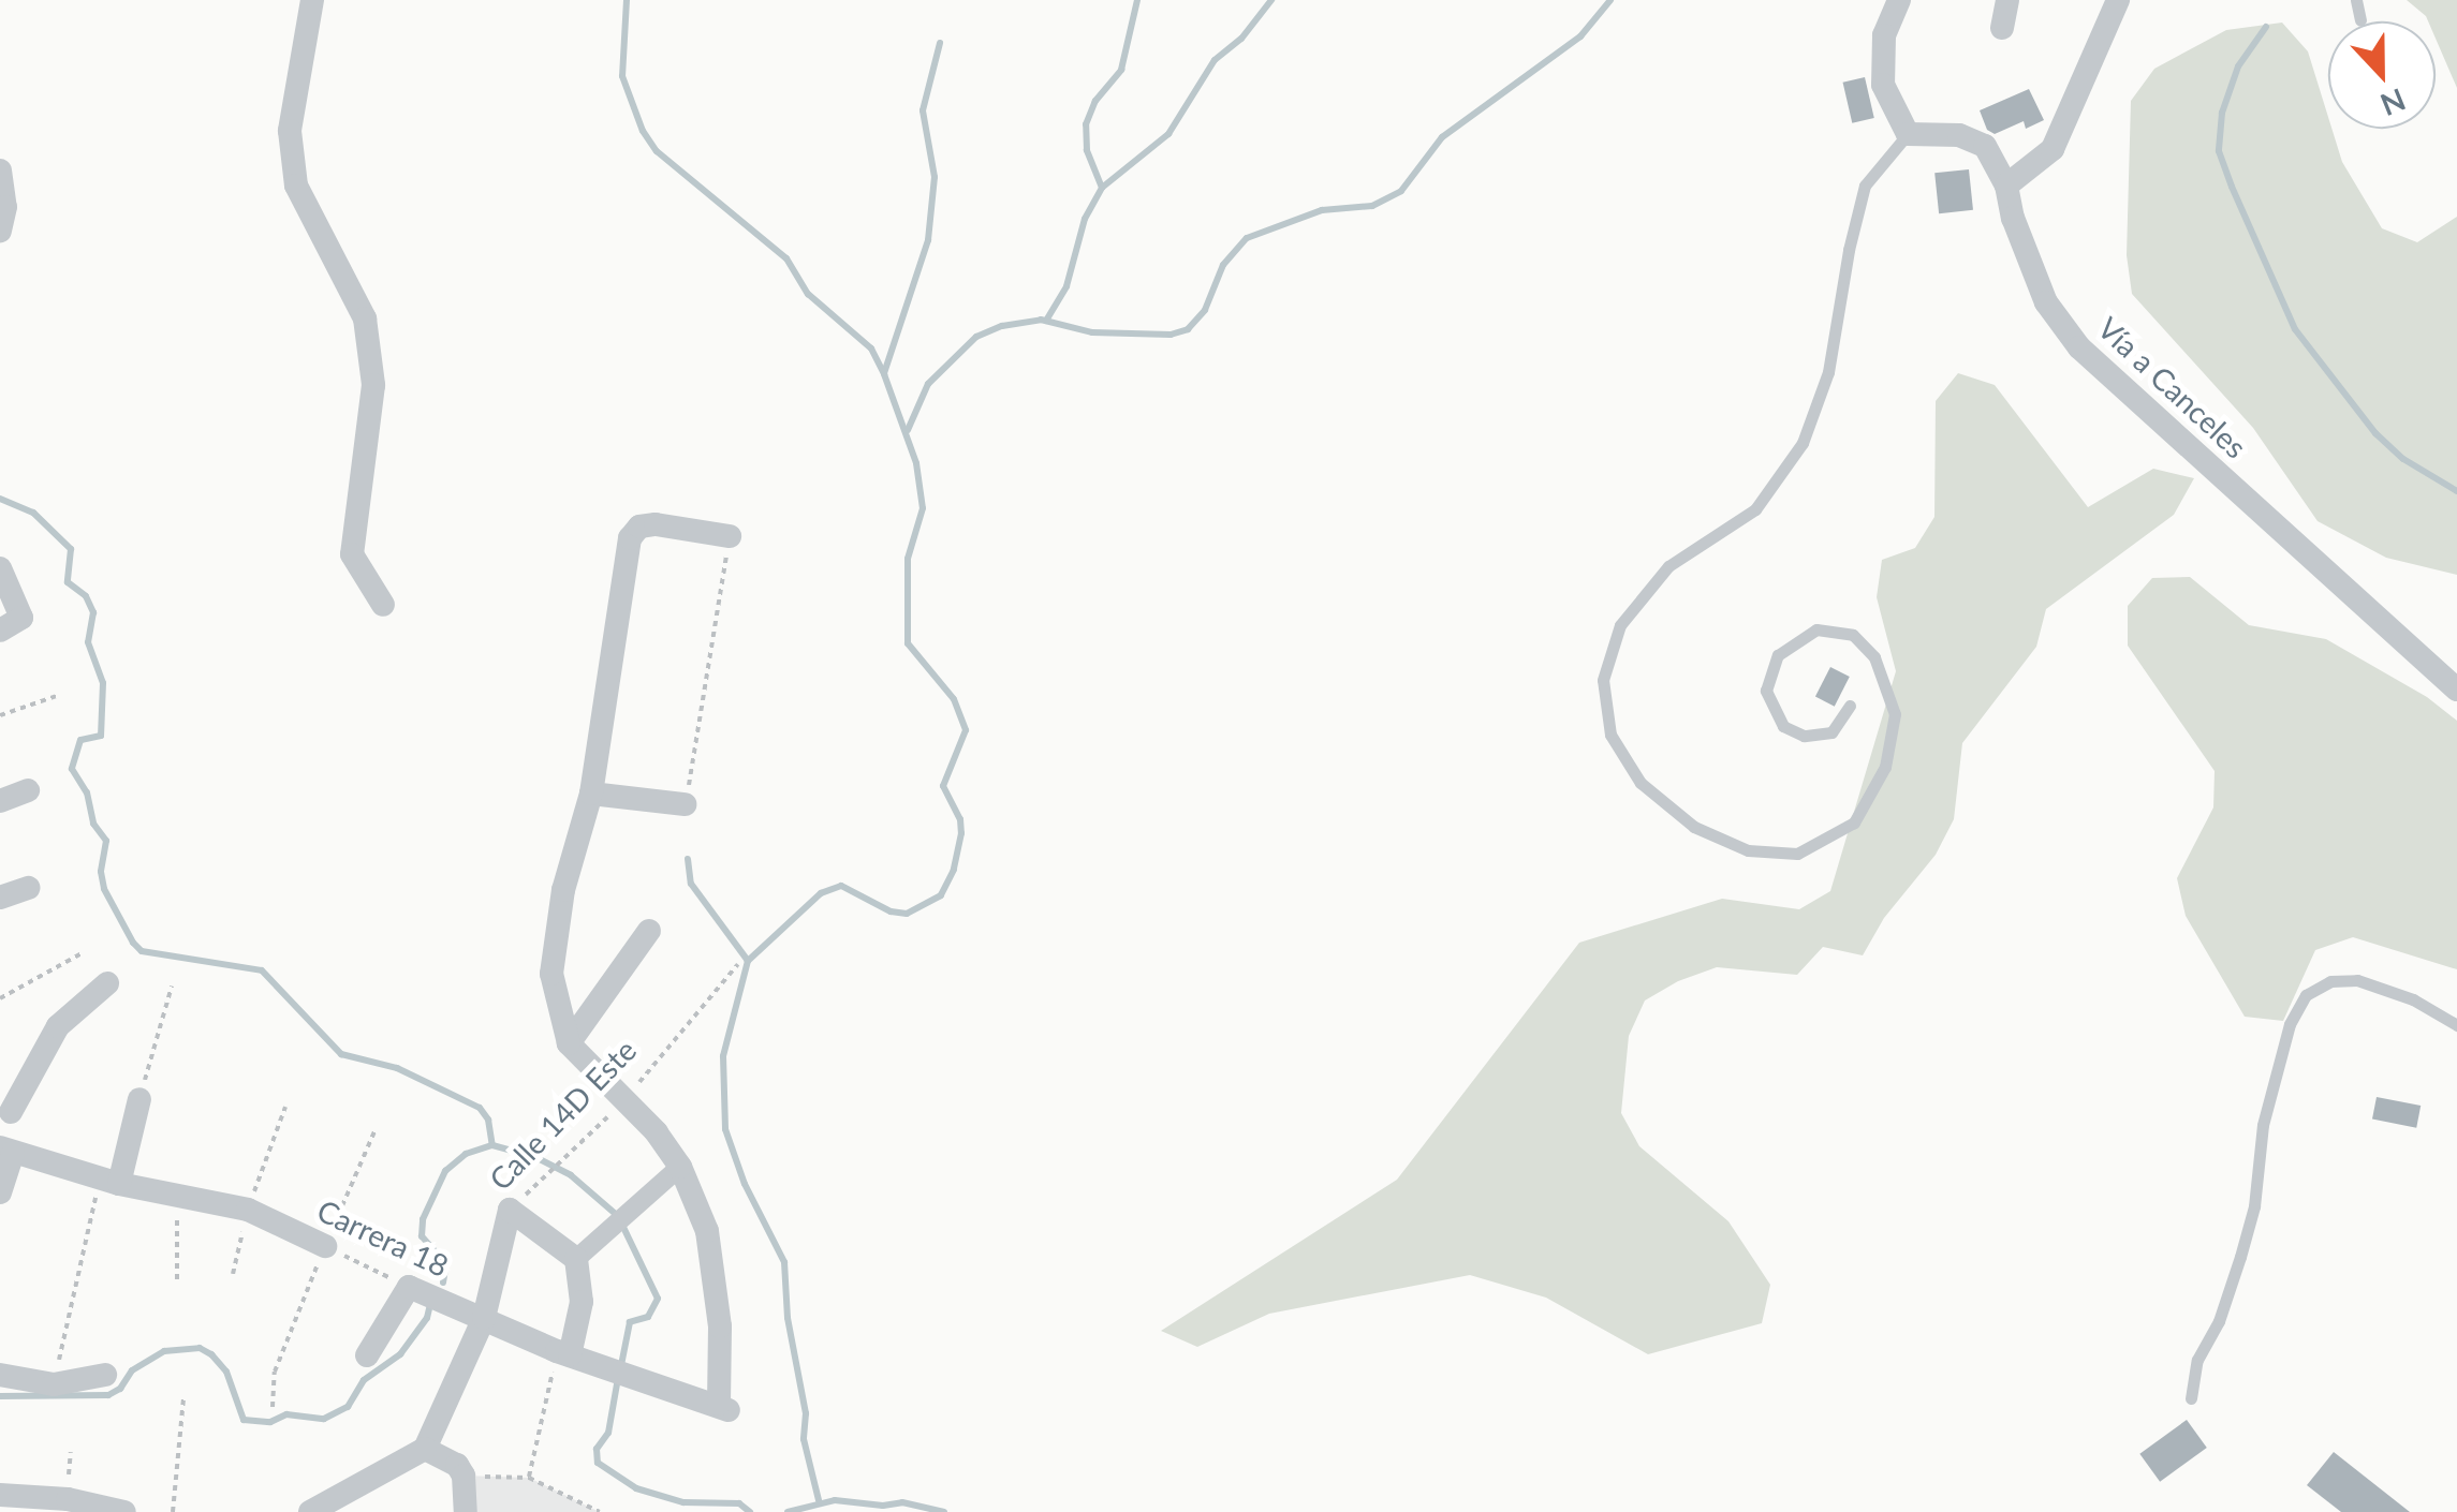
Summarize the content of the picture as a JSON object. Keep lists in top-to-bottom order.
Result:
{
  "streets": {
    "street": ["Vía a Canceles", "Calle 14D Este", "Carrera 18"]
  },
  "crossings": [
    ["Calle 14D Este", "Carrera 18"]
  ],
  "north": "bottom"
}
